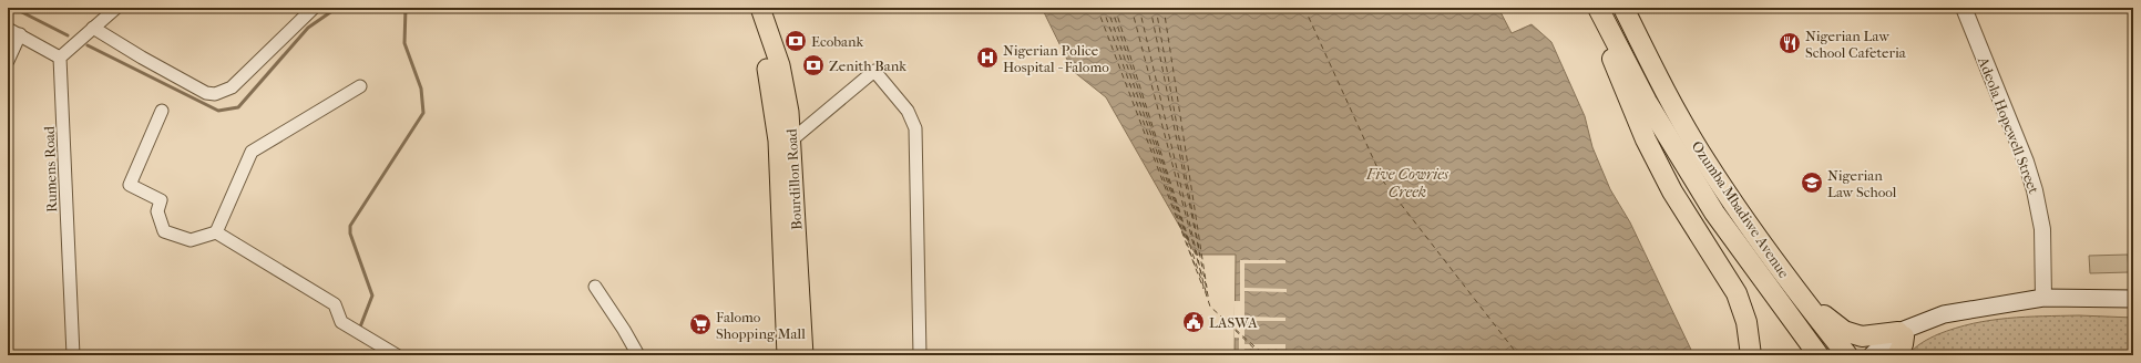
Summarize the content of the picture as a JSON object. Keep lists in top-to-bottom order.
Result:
{
  "streets": {
    "highway": ["Ozumba Mbadiwe Avenue"],
    "main road": ["Bourdillon Road"],
    "street": ["Adeola Hopewell Street", "Rumens Road"]
  },
  "water": ["Five Cowries Creek"],
  "places": {
    "bank": ["Ecobank", "Zenith Bank"],
    "restaurant": ["Nigerian Law School Cafeteria"],
    "hospital": ["Nigerian Police Hospital - Falomo"],
    "school or university": ["Nigerian Law School"],
    "public building": ["LASWA"],
    "supermarket": ["Falomo Shopping Mall"]
  }
}
